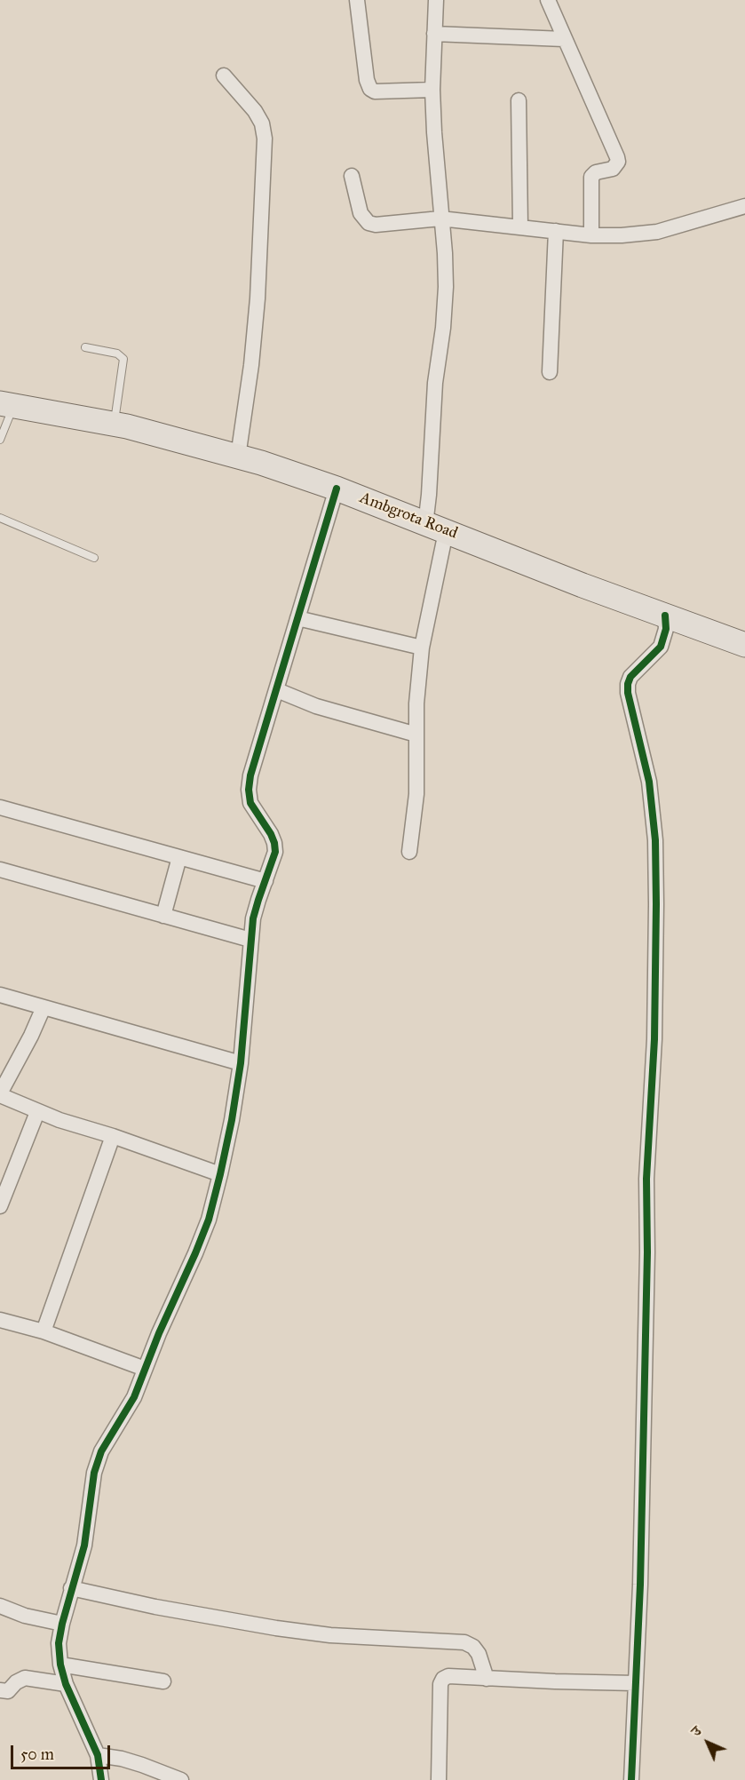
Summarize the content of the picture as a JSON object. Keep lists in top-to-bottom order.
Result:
{
  "streets": {
    "main road": ["Ambgrota Road"]
  },
  "scale_bar": "50 m",
  "north": "top left"
}
